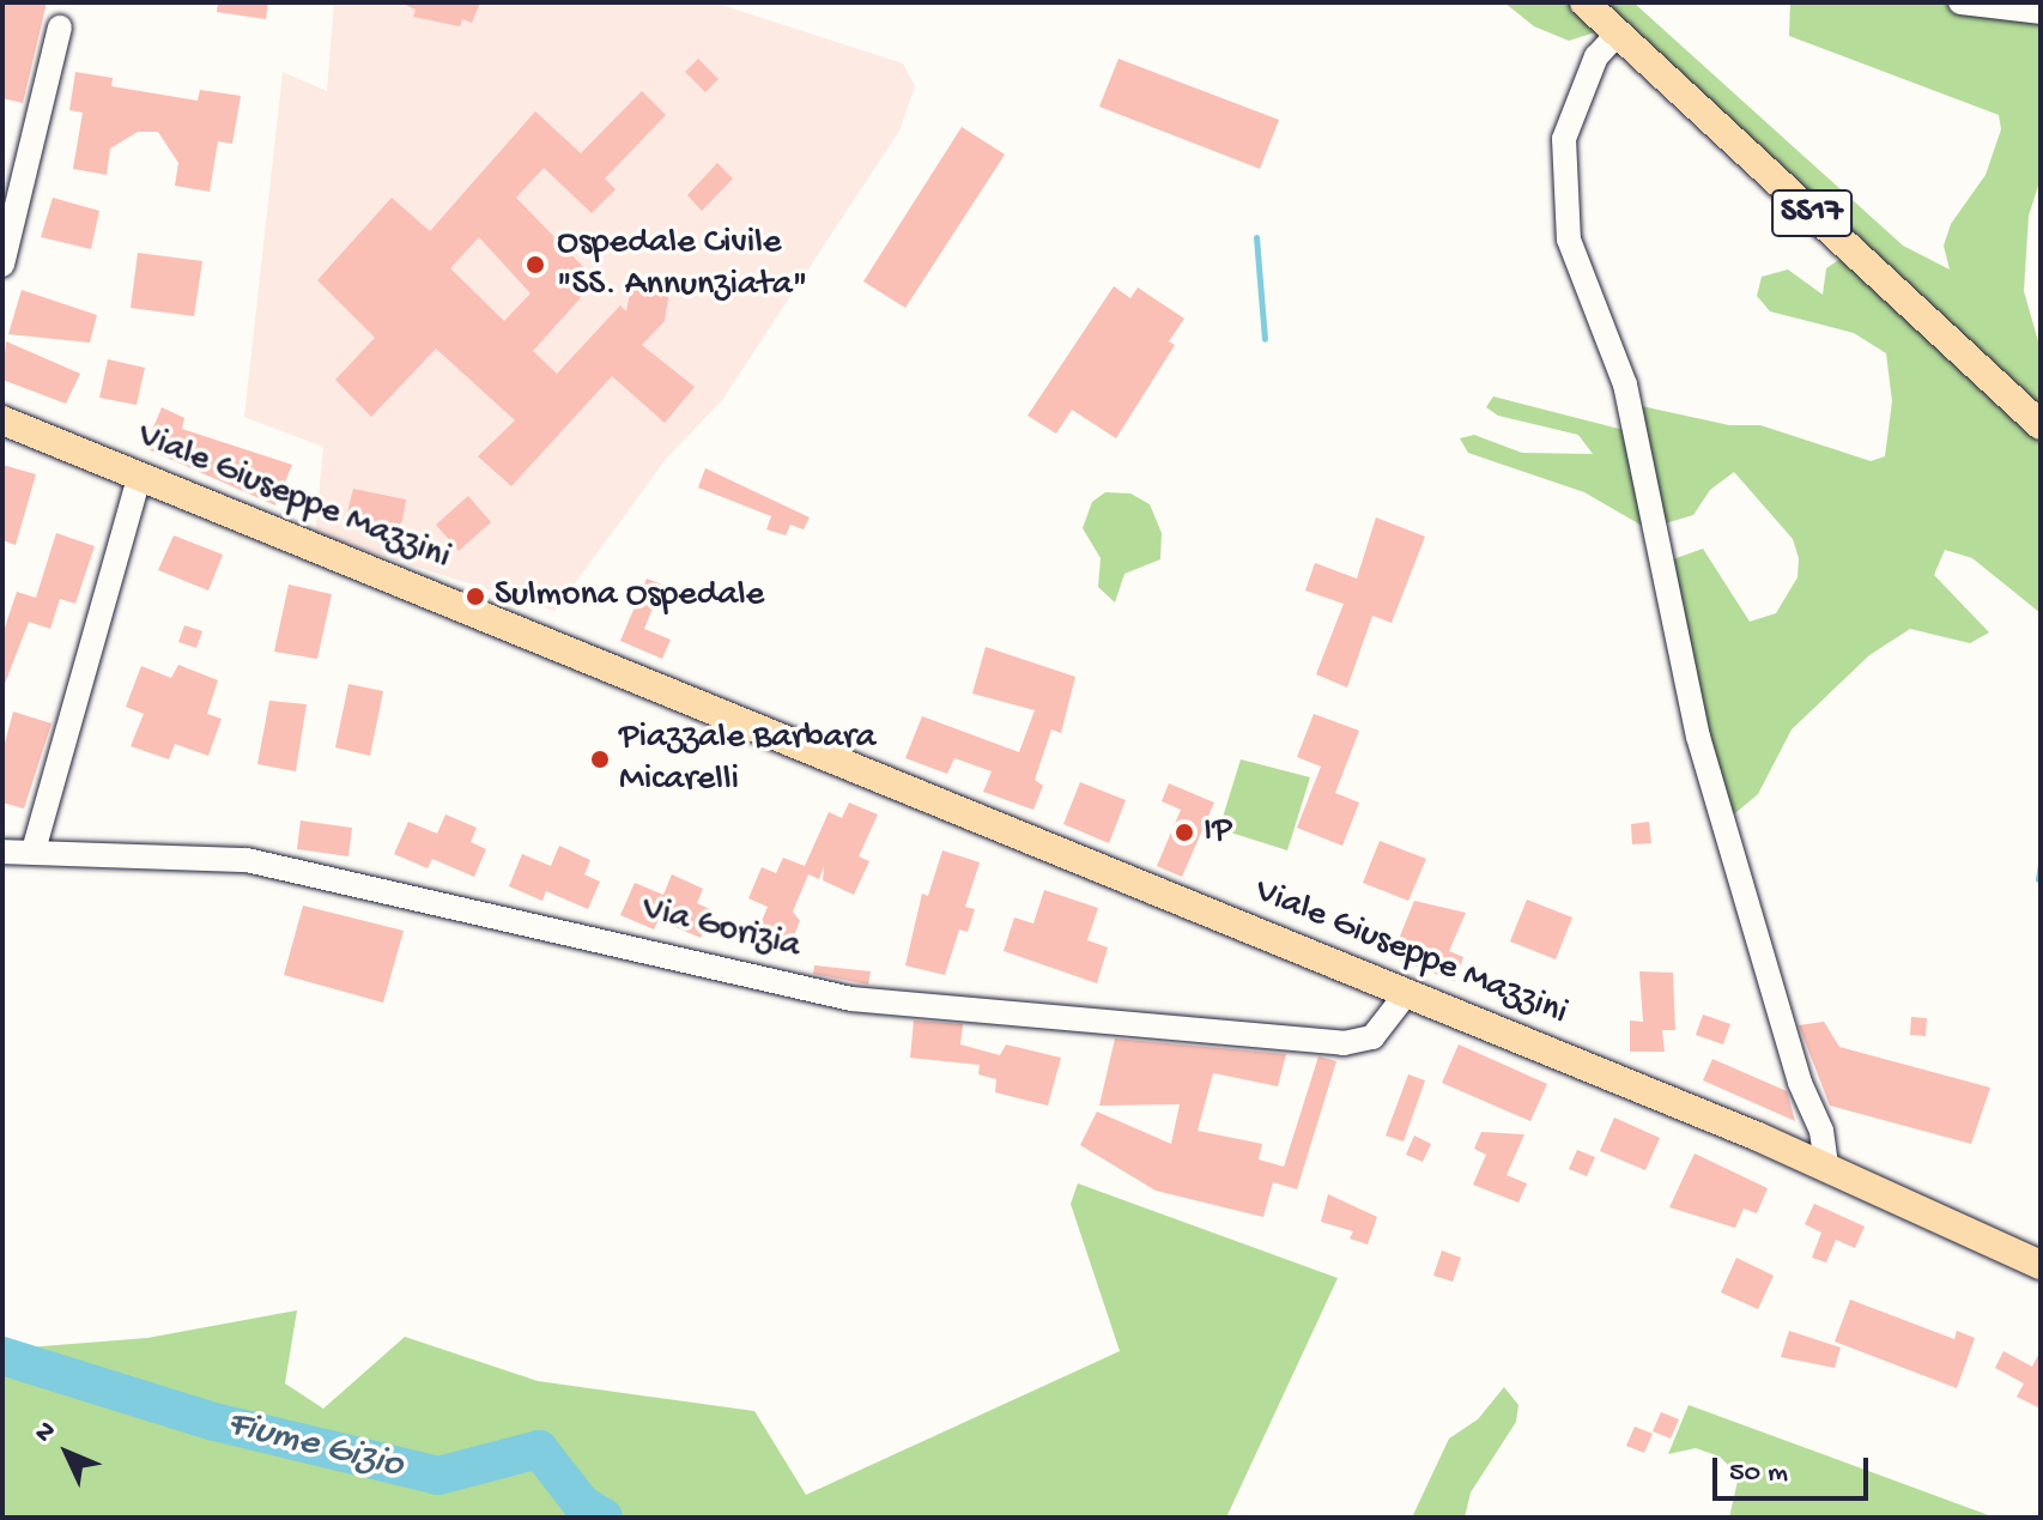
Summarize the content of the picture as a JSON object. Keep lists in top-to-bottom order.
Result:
{
  "streets": {
    "main road": ["SS17", "Viale Giuseppe Mazzini"],
    "street": ["Via Gorizia"]
  },
  "crossings": [
    ["Viale Giuseppe Mazzini", "Via Gorizia"]
  ],
  "water": ["Fiume Gizio"],
  "places": [
    "Ospedale Civile \"SS. Annunziata\"",
    "Sulmona Ospedale",
    "Piazzale Barbara Micarelli",
    "IP"
  ],
  "scale_bar": "50 m",
  "north": "top left"
}
